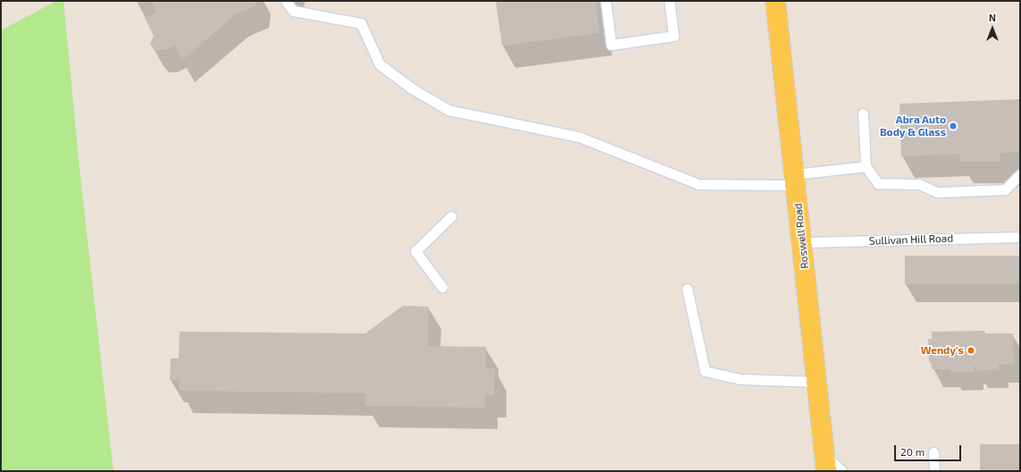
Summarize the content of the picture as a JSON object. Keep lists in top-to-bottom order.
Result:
{
  "streets": {
    "main road": ["Roswell Road"],
    "lane": ["Sullivan Hill Road"]
  },
  "crossings": [
    ["Roswell Road", "Sullivan Hill Road"]
  ],
  "places": ["Abra Auto Body & Glass", "Wendy's"],
  "scale_bar": "20 m",
  "north": "top"
}
